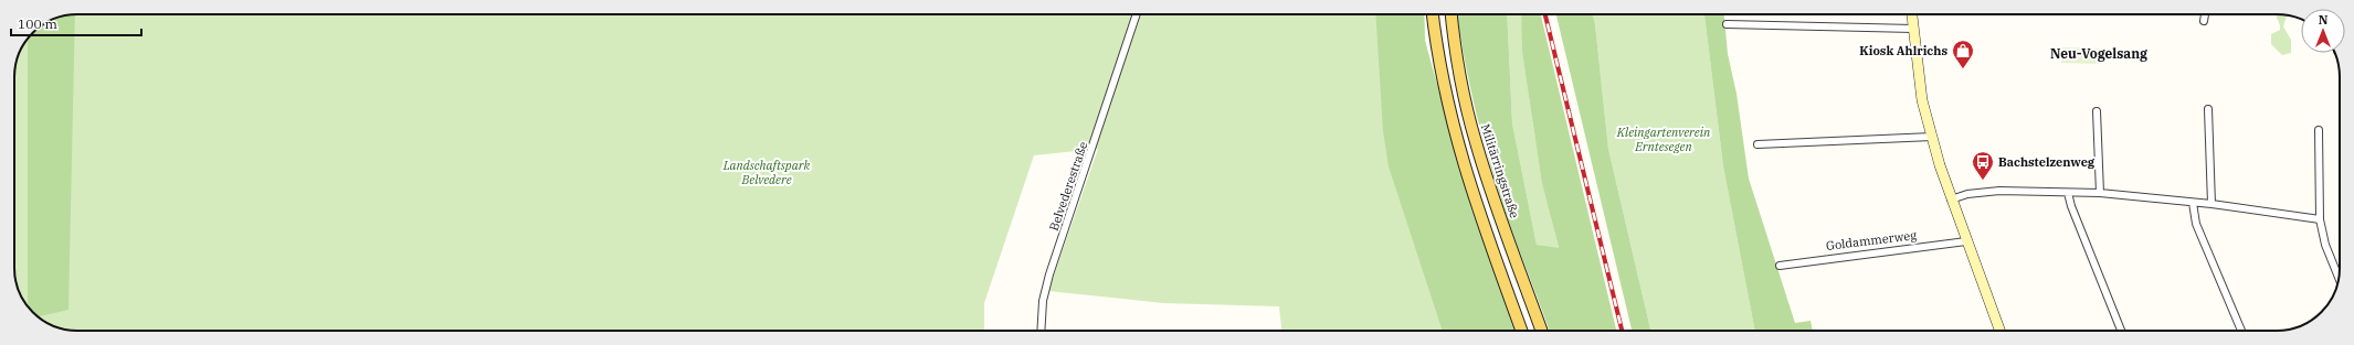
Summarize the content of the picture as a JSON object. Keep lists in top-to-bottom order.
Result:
{
  "streets": {
    "main road": ["Militärringstraße"],
    "street": ["Belvederestraße", "Goldammerweg"]
  },
  "districts": ["Neu-Vogelsang"],
  "parks": ["Kleingartenverein Erntesegen", "Landschaftspark Belvedere"],
  "places": {
    "shop": ["Kiosk Ahlrichs"],
    "bus stop": ["Bachstelzenweg"]
  },
  "scale_bar": "100 m",
  "north": "top"
}
